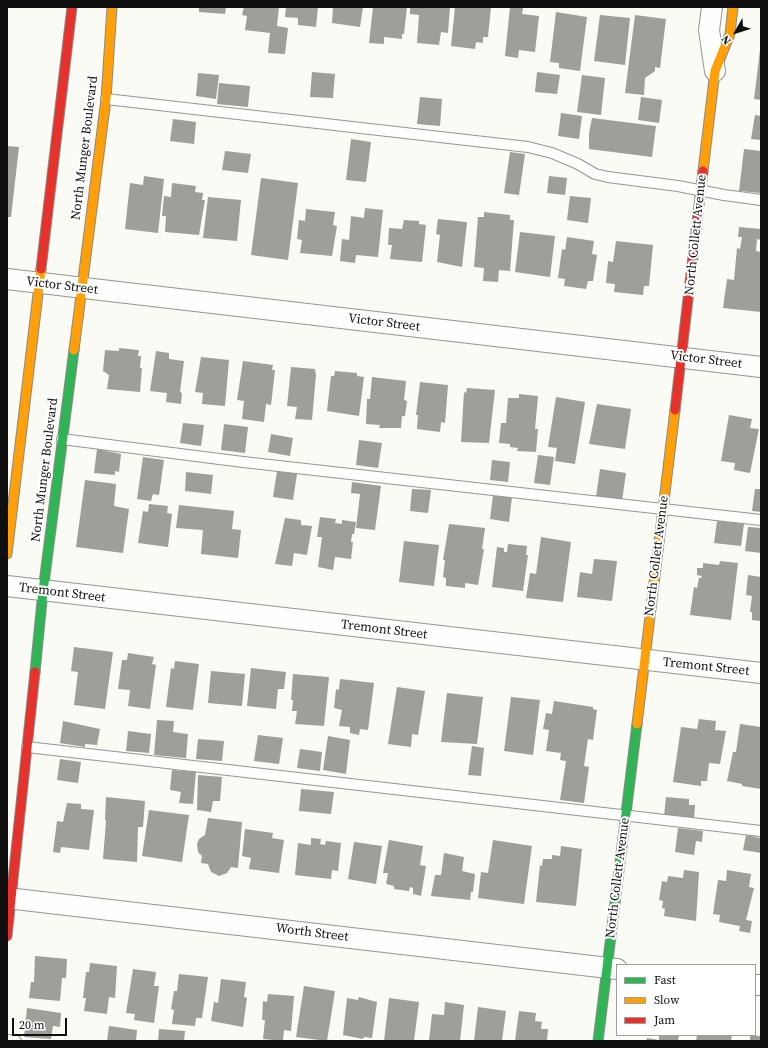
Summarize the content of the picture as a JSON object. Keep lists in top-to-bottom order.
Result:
{
  "streets": {
    "main road": ["North Munger Boulevard", "North Collett Avenue"],
    "street": ["Victor Street", "Tremont Street", "Worth Street"]
  },
  "crossings": [
    ["North Munger Boulevard", "Victor Street"],
    ["North Munger Boulevard", "Tremont Street"],
    ["North Munger Boulevard", "Worth Street"],
    ["North Collett Avenue", "Victor Street"],
    ["North Collett Avenue", "Tremont Street"],
    ["North Collett Avenue", "Worth Street"]
  ],
  "legend": ["Fast", "Slow", "Jam"],
  "scale_bar": "20 m",
  "north": "bottom left"
}
